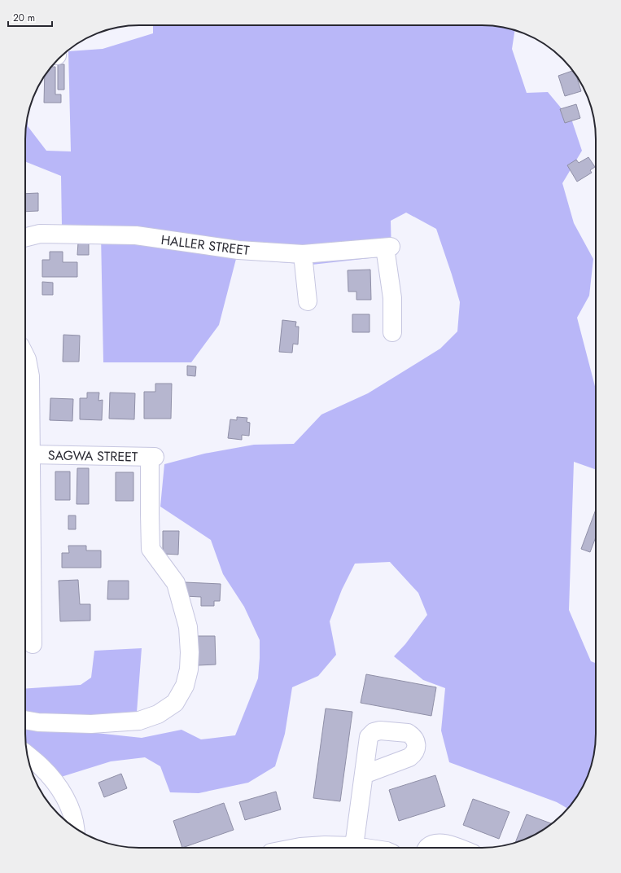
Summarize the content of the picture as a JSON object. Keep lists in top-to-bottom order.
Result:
{
  "streets": {
    "street": ["HALLER STREET", "SAGWA STREET"]
  },
  "scale_bar": "20 m"
}
